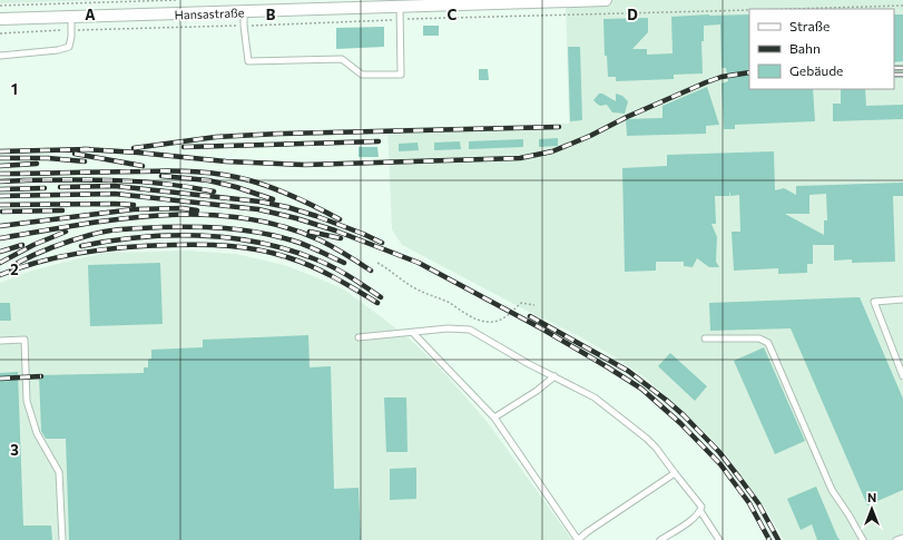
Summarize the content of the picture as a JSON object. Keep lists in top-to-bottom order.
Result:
{
  "streets": {
    "street": ["Hansastraße"]
  },
  "legend": ["Straße", "Bahn", "Gebäude"],
  "north": "top",
  "grid": {
    "columns": [
      "A",
      "B",
      "C",
      "D"
    ],
    "rows": ["1", "2", "3"]
  }
}
